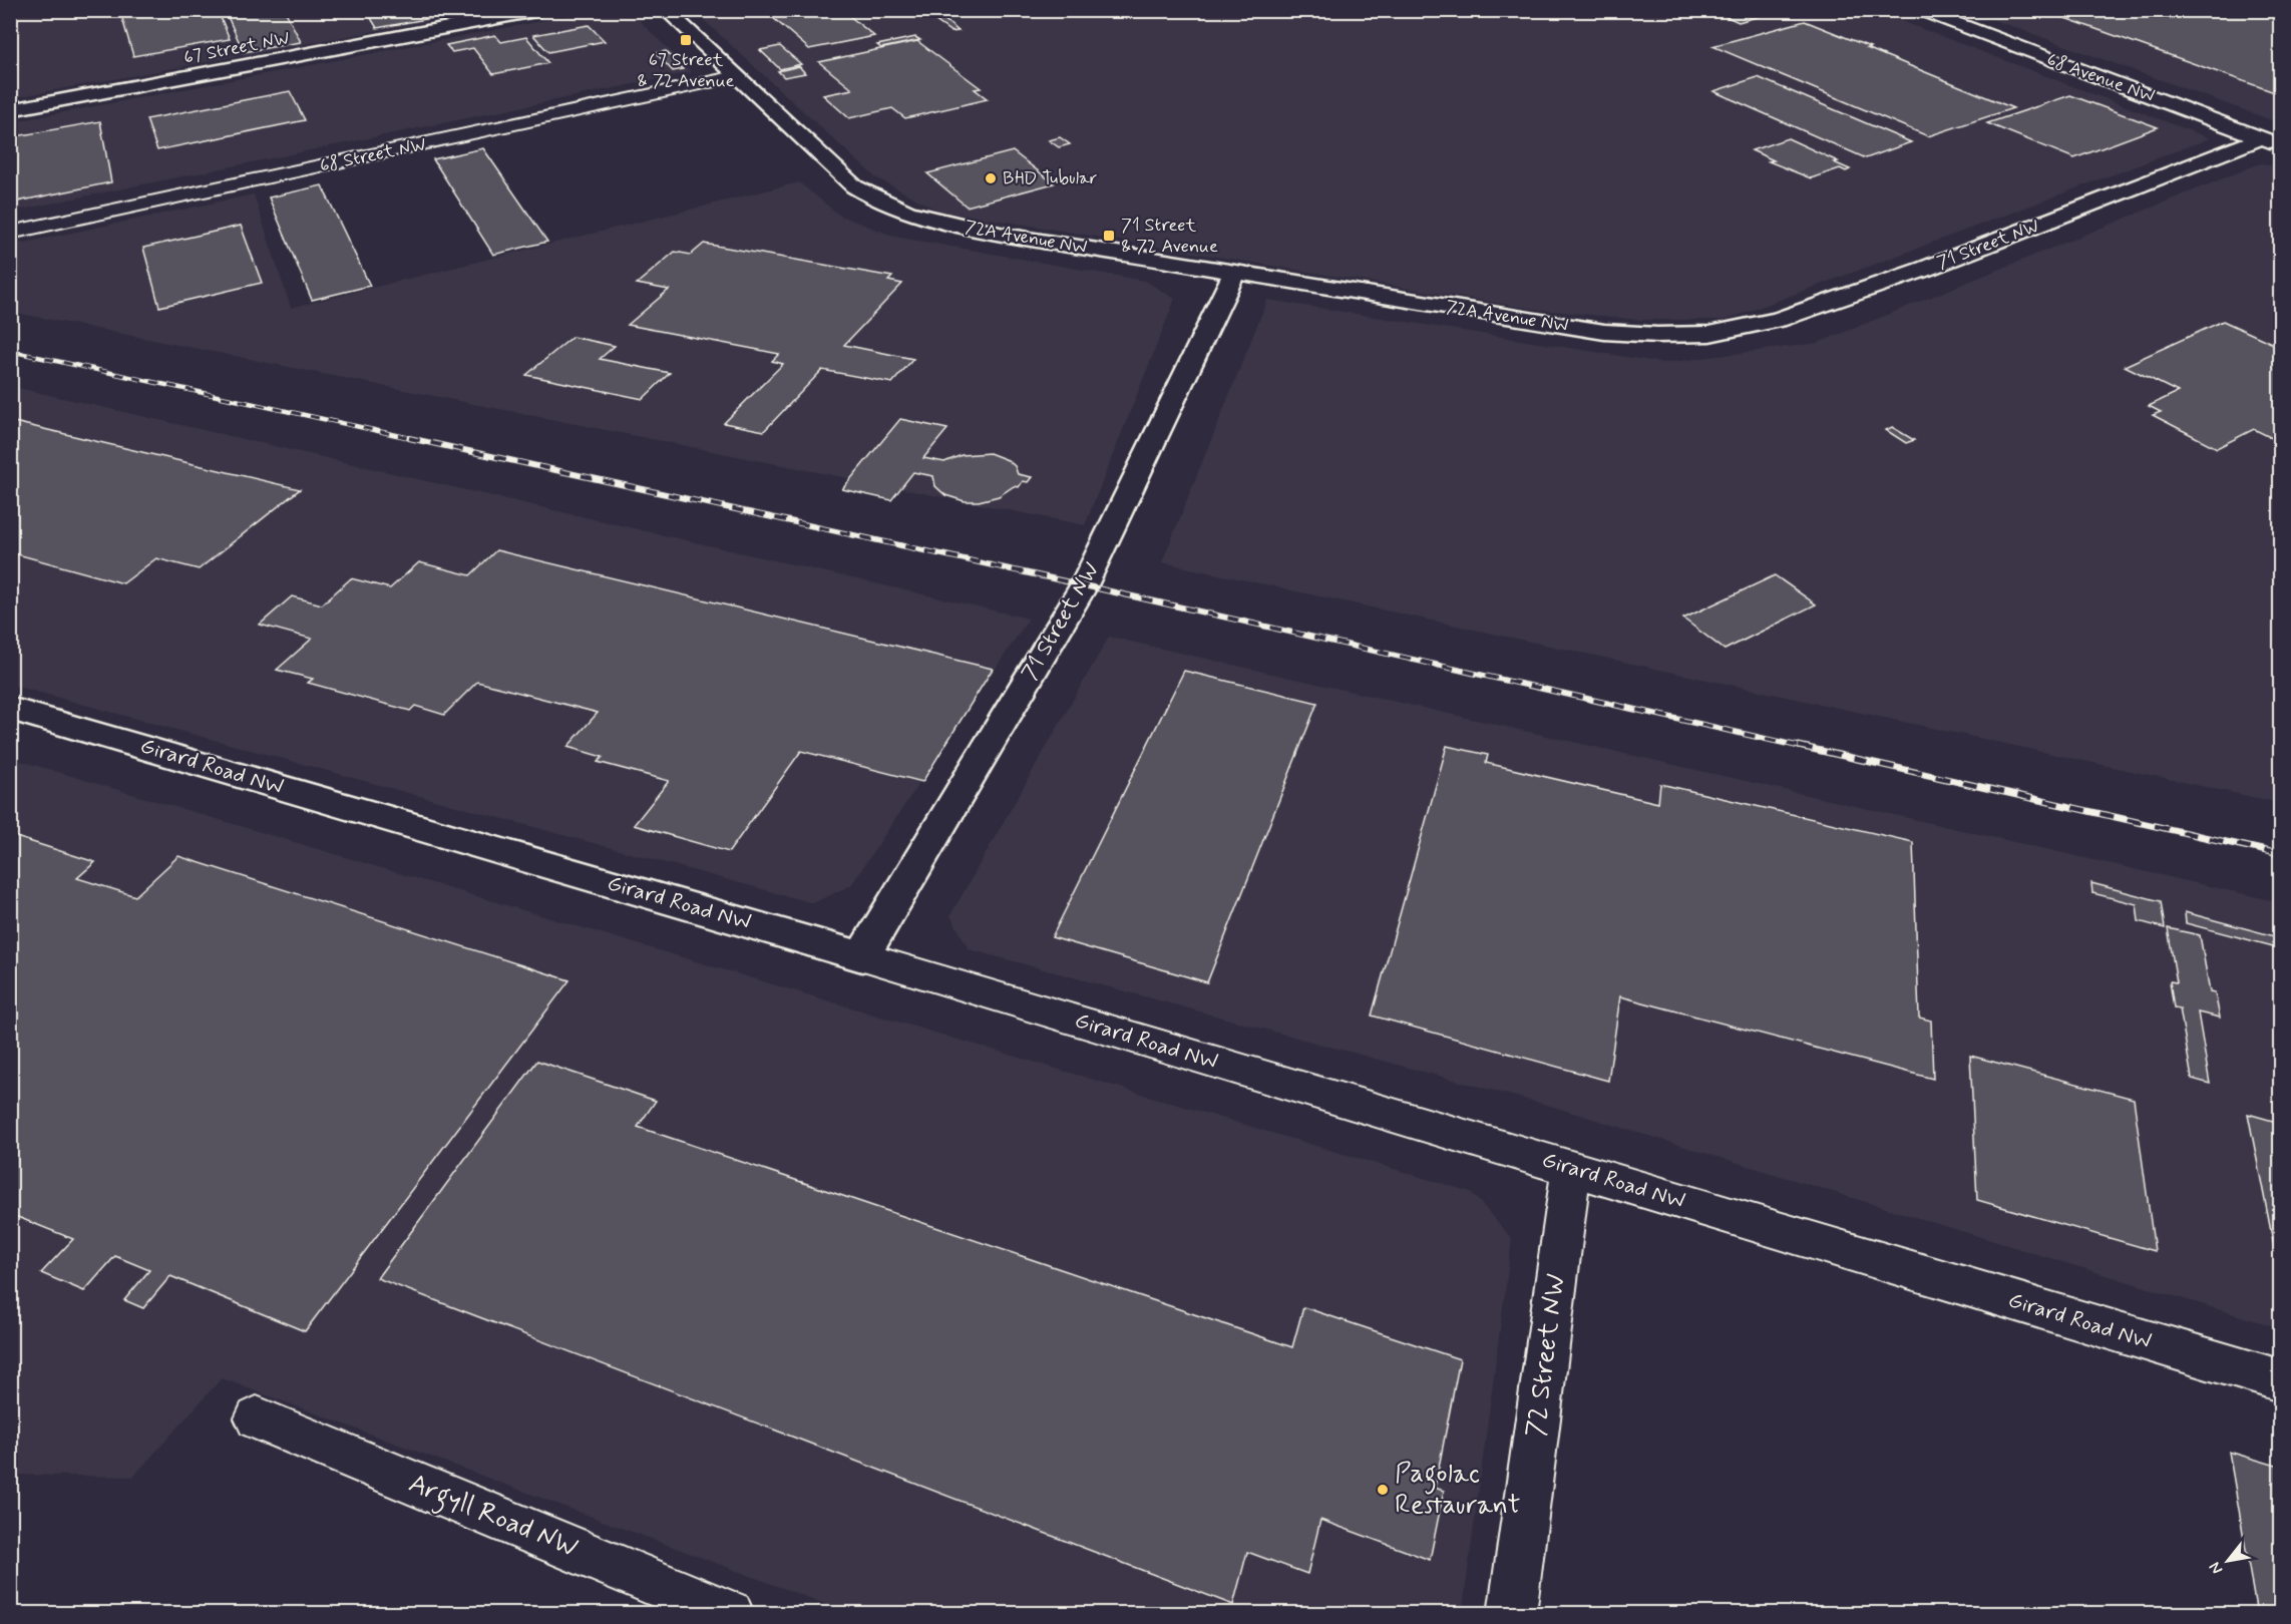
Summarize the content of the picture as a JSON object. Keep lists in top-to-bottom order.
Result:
{
  "streets": {
    "street": [
      "67 Street NW",
      "68 Avenue NW",
      "68 Street NW",
      "72A Avenue NW",
      "71 Street NW",
      "Girard Road NW",
      "72 Street NW",
      "Argyll Road NW"
    ]
  },
  "crossings": [
    ["68 Avenue NW", "71 Street NW"],
    ["68 Street NW", "72A Avenue NW"],
    ["72A Avenue NW", "71 Street NW"],
    ["71 Street NW", "Girard Road NW"],
    ["Girard Road NW", "72 Street NW"]
  ],
  "places": {
    "transit": ["67 Street & 72 Avenue", "71 Street & 72 Avenue"],
    "other": ["BHD Tubular", "Pagolac Restaurant"]
  },
  "north": "bottom left"
}
